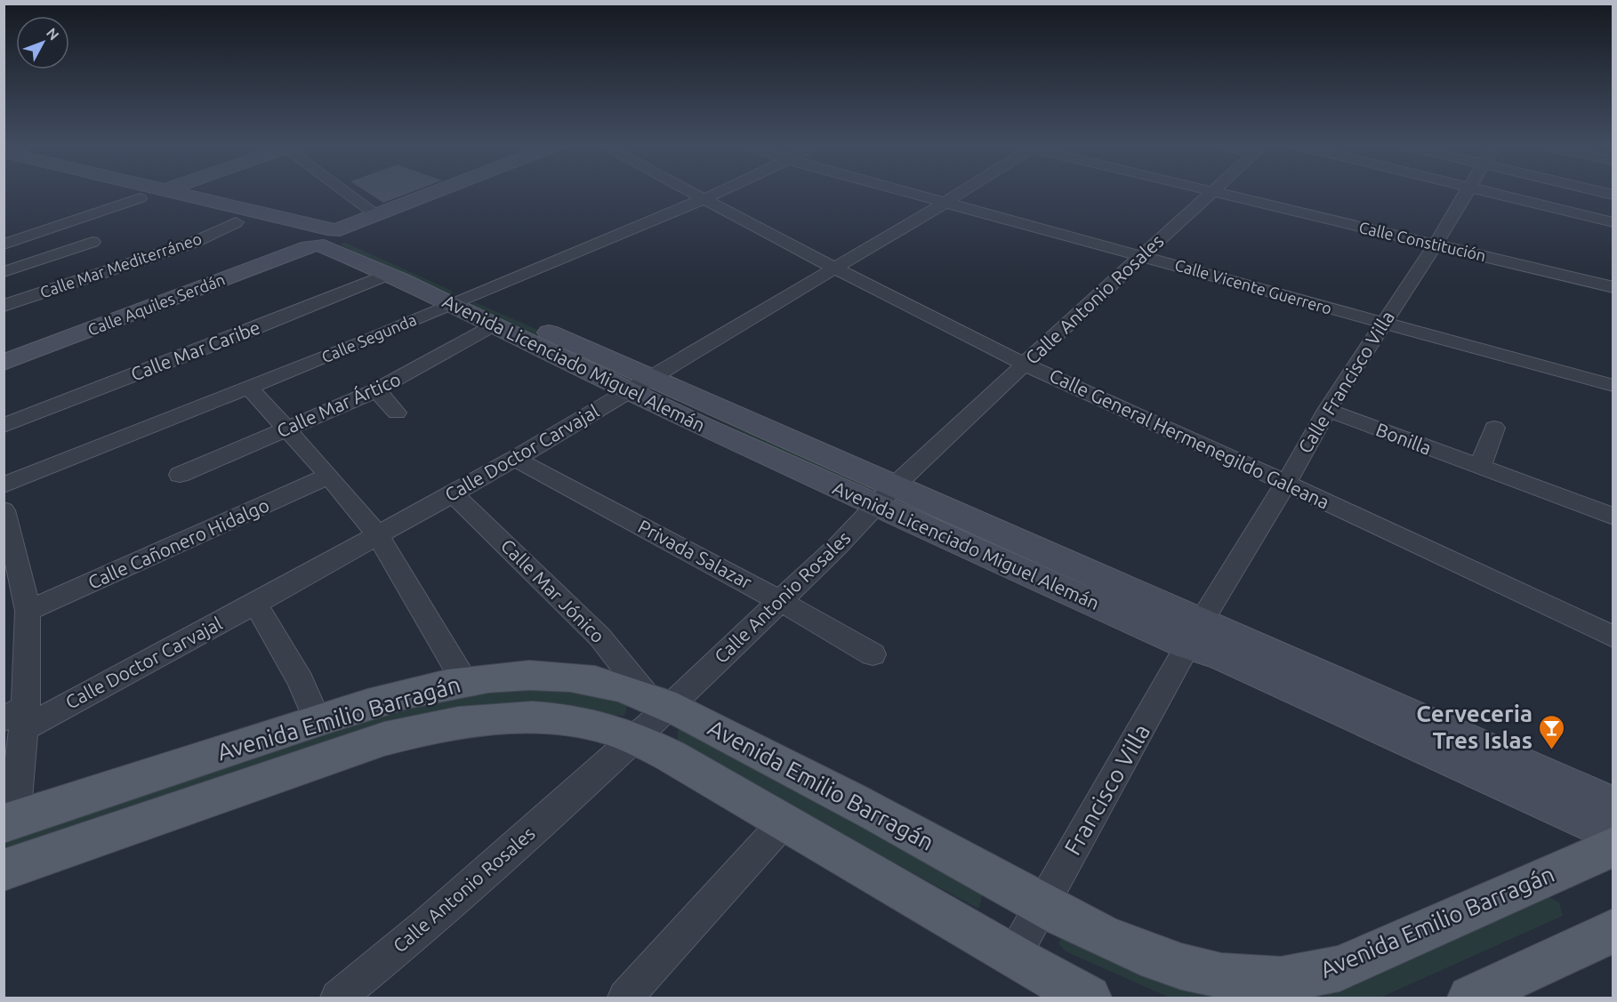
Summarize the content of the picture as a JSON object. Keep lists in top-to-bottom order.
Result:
{
  "streets": {
    "main road": ["Calle Aquiles Serdán", "Avenida Licenciado Miguel Alemán", "Avenida Emilio Barragán"],
    "street": [
      "Calle Constitución",
      "Calle Mar Mediterráneo",
      "Calle Vicente Guerrero",
      "Calle Antonio Rosales",
      "Calle Segunda",
      "Calle Mar Caribe",
      "Calle Francisco Villa",
      "Calle Mar Ártico",
      "Calle General Hermenegildo Galeana",
      "Bonilla",
      "Calle Doctor Carvajal",
      "Calle Cañonero Hidalgo",
      "Privada Salazar",
      "Calle Mar Jónico",
      "Francisco Villa"
    ]
  },
  "crossings": [
    ["Calle Constitución", "Calle Antonio Rosales"],
    ["Calle Constitución", "Calle Francisco Villa"],
    ["Calle Mar Mediterráneo", "Avenida Licenciado Miguel Alemán"],
    ["Calle Vicente Guerrero", "Calle Antonio Rosales"],
    ["Calle Vicente Guerrero", "Calle Francisco Villa"],
    ["Calle Vicente Guerrero", "Calle Doctor Carvajal"],
    ["Calle Antonio Rosales", "Avenida Licenciado Miguel Alemán"],
    ["Calle Antonio Rosales", "Calle General Hermenegildo Galeana"],
    ["Calle Antonio Rosales", "Privada Salazar"],
    ["Calle Antonio Rosales", "Calle Mar Jónico"],
    ["Calle Antonio Rosales", "Avenida Emilio Barragán"],
    ["Calle Aquiles Serdán", "Avenida Licenciado Miguel Alemán"],
    ["Calle Segunda", "Avenida Licenciado Miguel Alemán"],
    ["Calle Segunda", "Calle General Hermenegildo Galeana"],
    ["Calle Mar Caribe", "Avenida Licenciado Miguel Alemán"],
    ["Avenida Licenciado Miguel Alemán", "Calle Francisco Villa"],
    ["Avenida Licenciado Miguel Alemán", "Calle Mar Ártico"],
    ["Avenida Licenciado Miguel Alemán", "Calle Doctor Carvajal"],
    ["Avenida Licenciado Miguel Alemán", "Avenida Emilio Barragán"],
    ["Avenida Licenciado Miguel Alemán", "Francisco Villa"],
    ["Calle Francisco Villa", "Calle General Hermenegildo Galeana"],
    ["Calle Francisco Villa", "Bonilla"],
    ["Calle Francisco Villa", "Francisco Villa"],
    ["Calle General Hermenegildo Galeana", "Calle Doctor Carvajal"],
    ["Calle Doctor Carvajal", "Privada Salazar"],
    ["Calle Doctor Carvajal", "Calle Mar Jónico"],
    ["Calle Mar Jónico", "Avenida Emilio Barragán"],
    ["Avenida Emilio Barragán", "Francisco Villa"]
  ],
  "places": {
    "bar": ["Cerveceria Tres Islas"]
  },
  "north": "top right"
}
